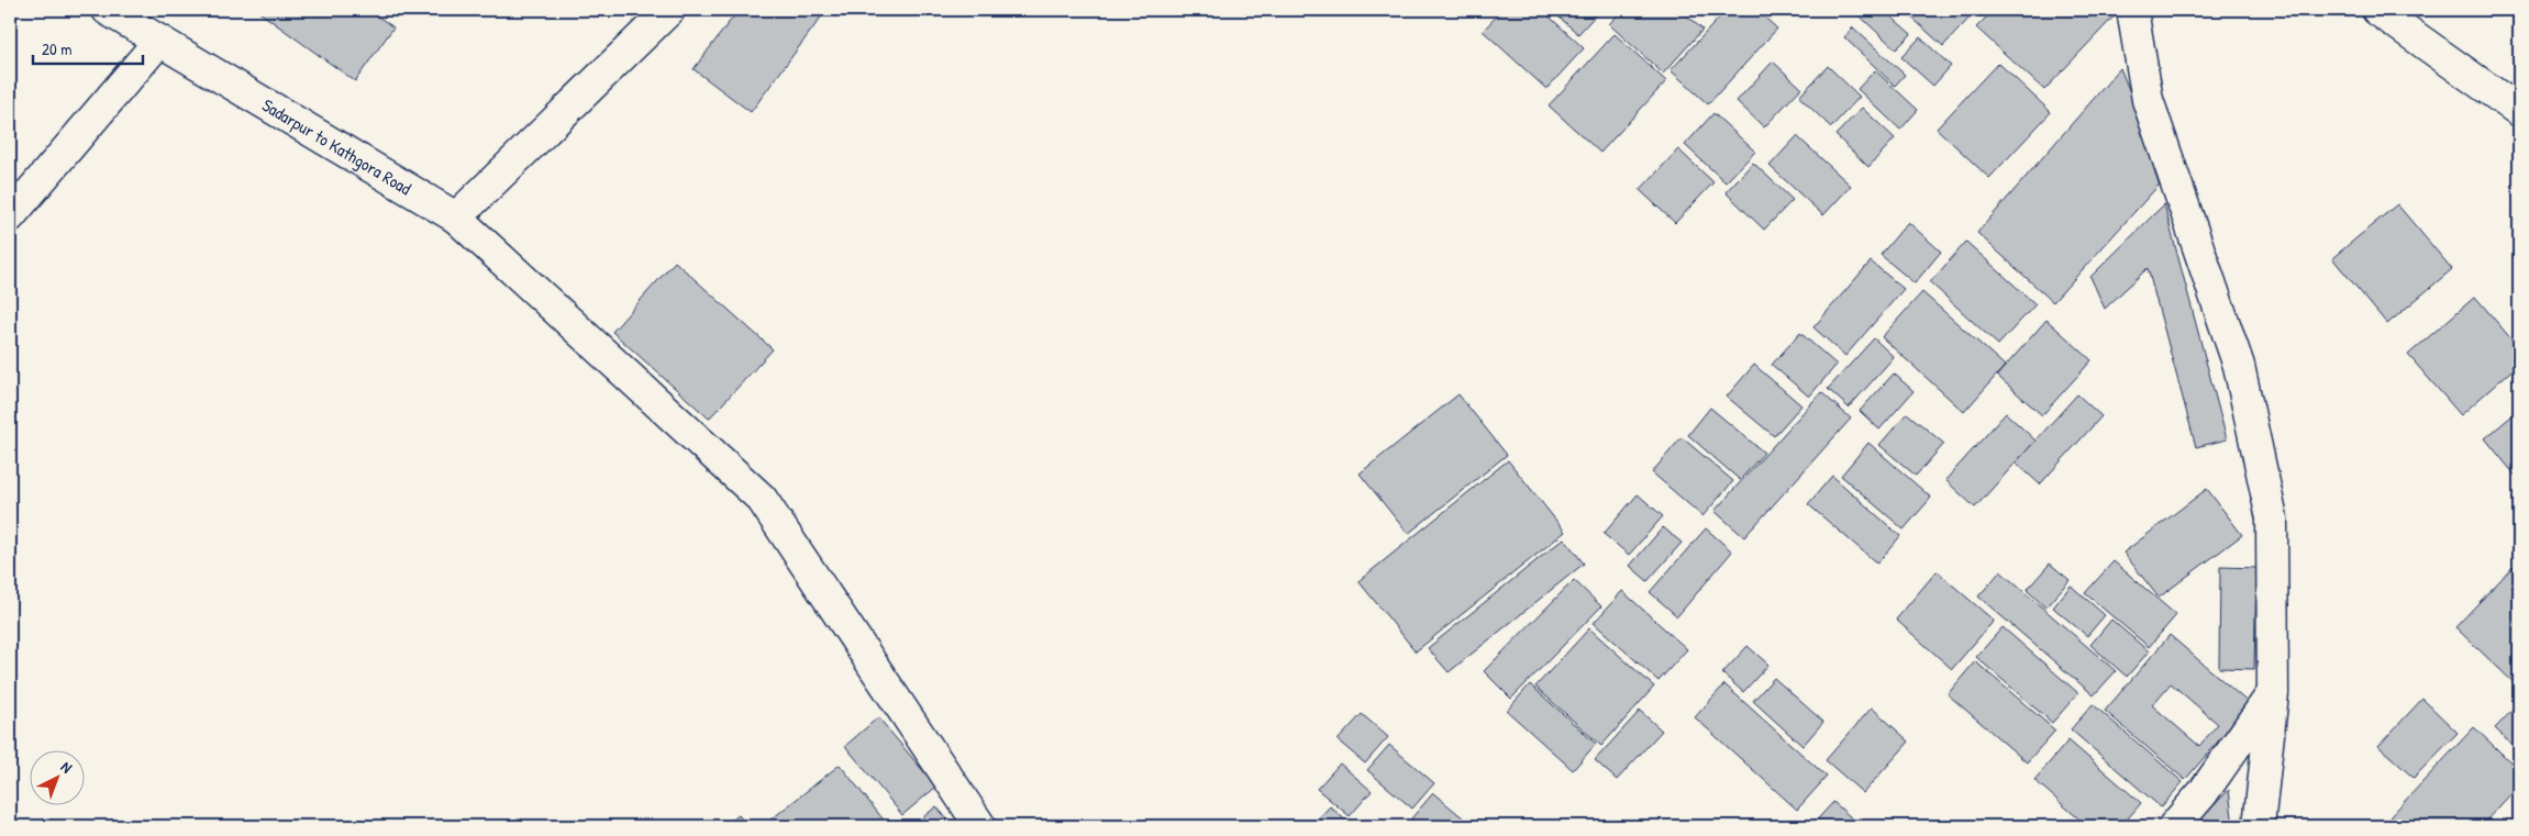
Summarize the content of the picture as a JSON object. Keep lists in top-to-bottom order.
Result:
{
  "streets": {
    "street": ["Sadarpur to Kathgora Road"]
  },
  "scale_bar": "20 m",
  "north": "top right"
}
